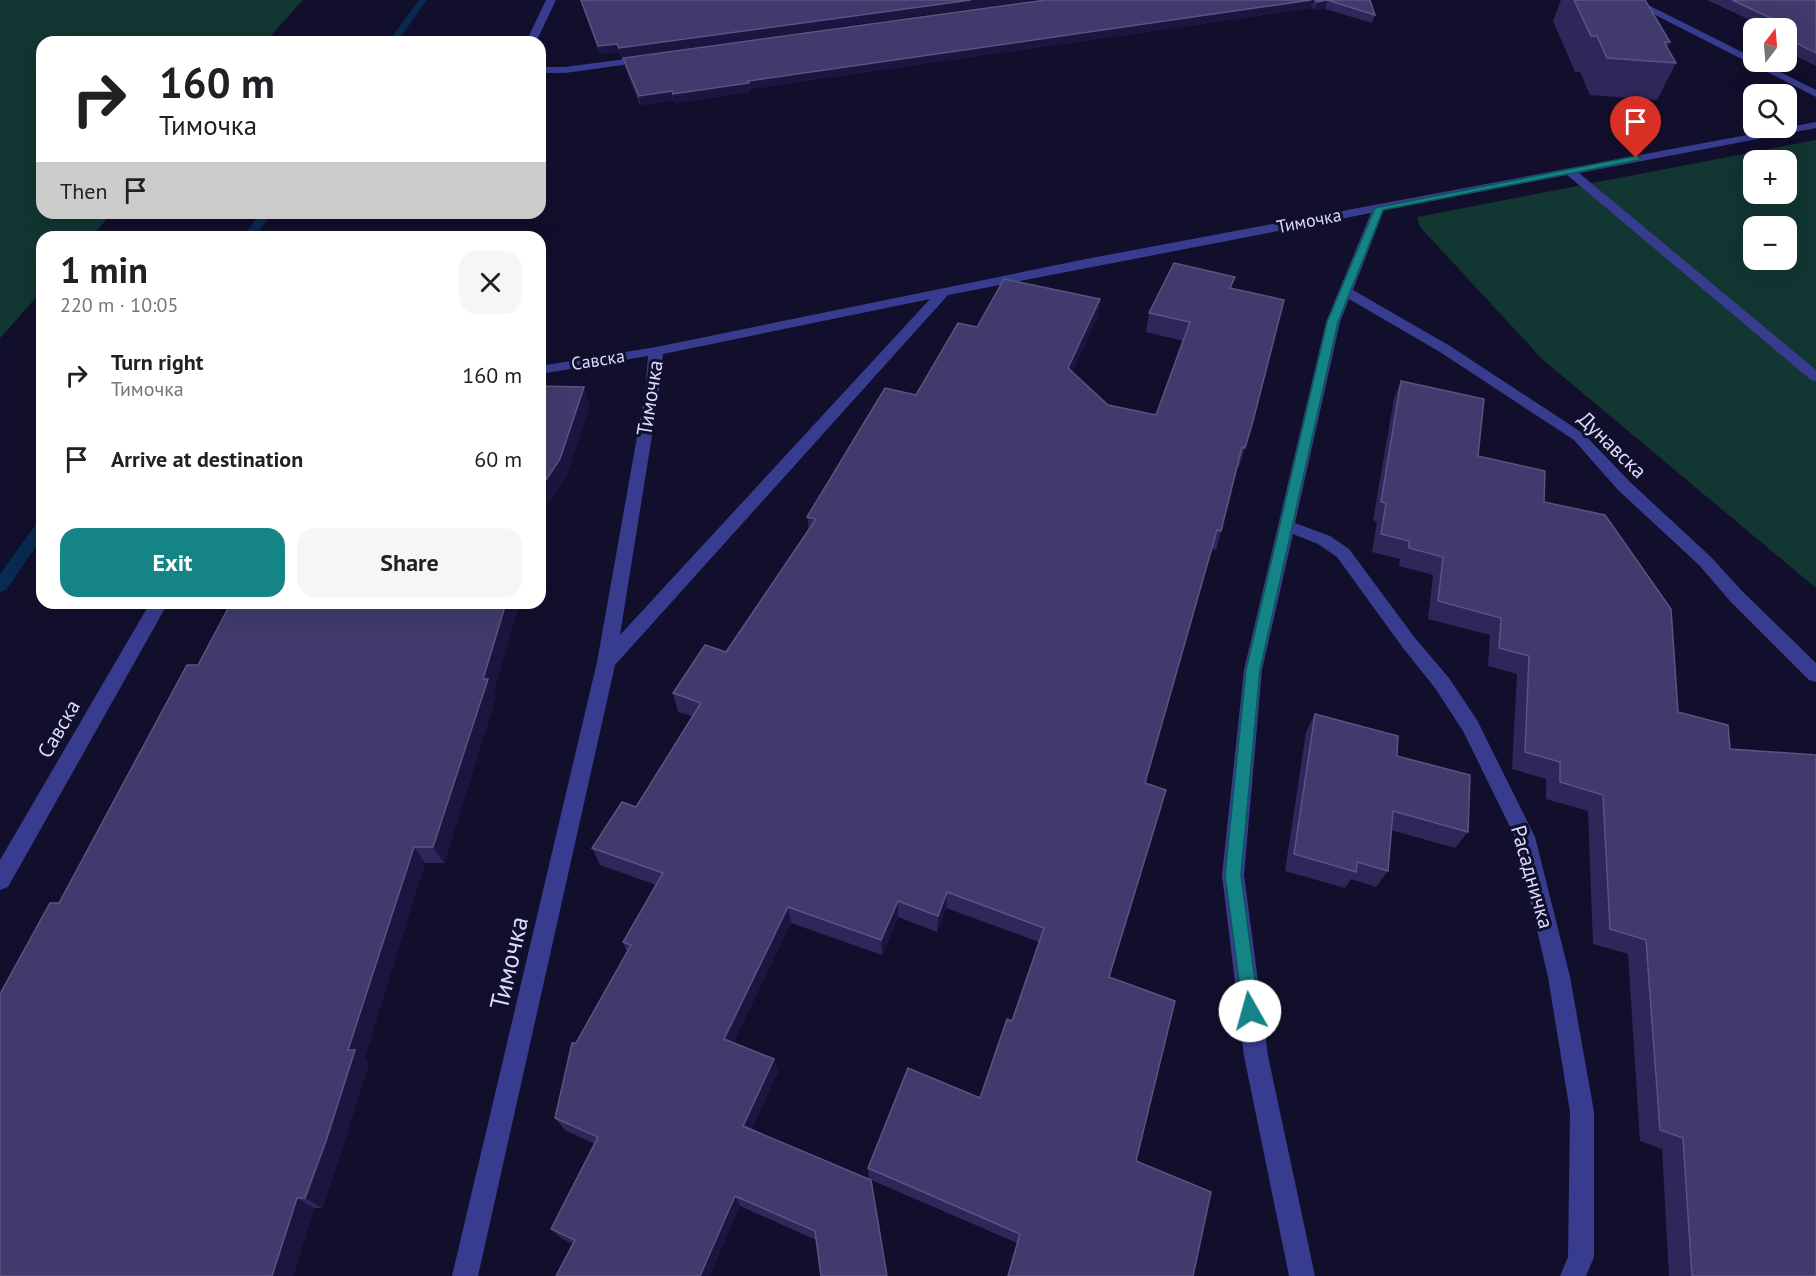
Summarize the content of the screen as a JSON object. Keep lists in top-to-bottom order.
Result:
{
  "streets": {
    "street": [
      "Тимочка",
      "Савска",
      "Дунавска",
      "Расадничка"
    ]
  },
  "crossings": [
    ["Тимочка", "Савска"]
  ],
  "north": "top",
  "page": {
    "map_buttons": ["+", "−"],
    "turn": ["160 m", "Тимочка"],
    "then": "Then",
    "heading": ["1 min", "220 m · 10:05"],
    "list": [
      {
        "name": "Turn right",
        "note": "Тимочка",
        "value": "160 m"
      },
      {
        "name": "Arrive at destination",
        "value": "60 m"
      }
    ],
    "buttons": ["Exit", "Share"]
  }
}
